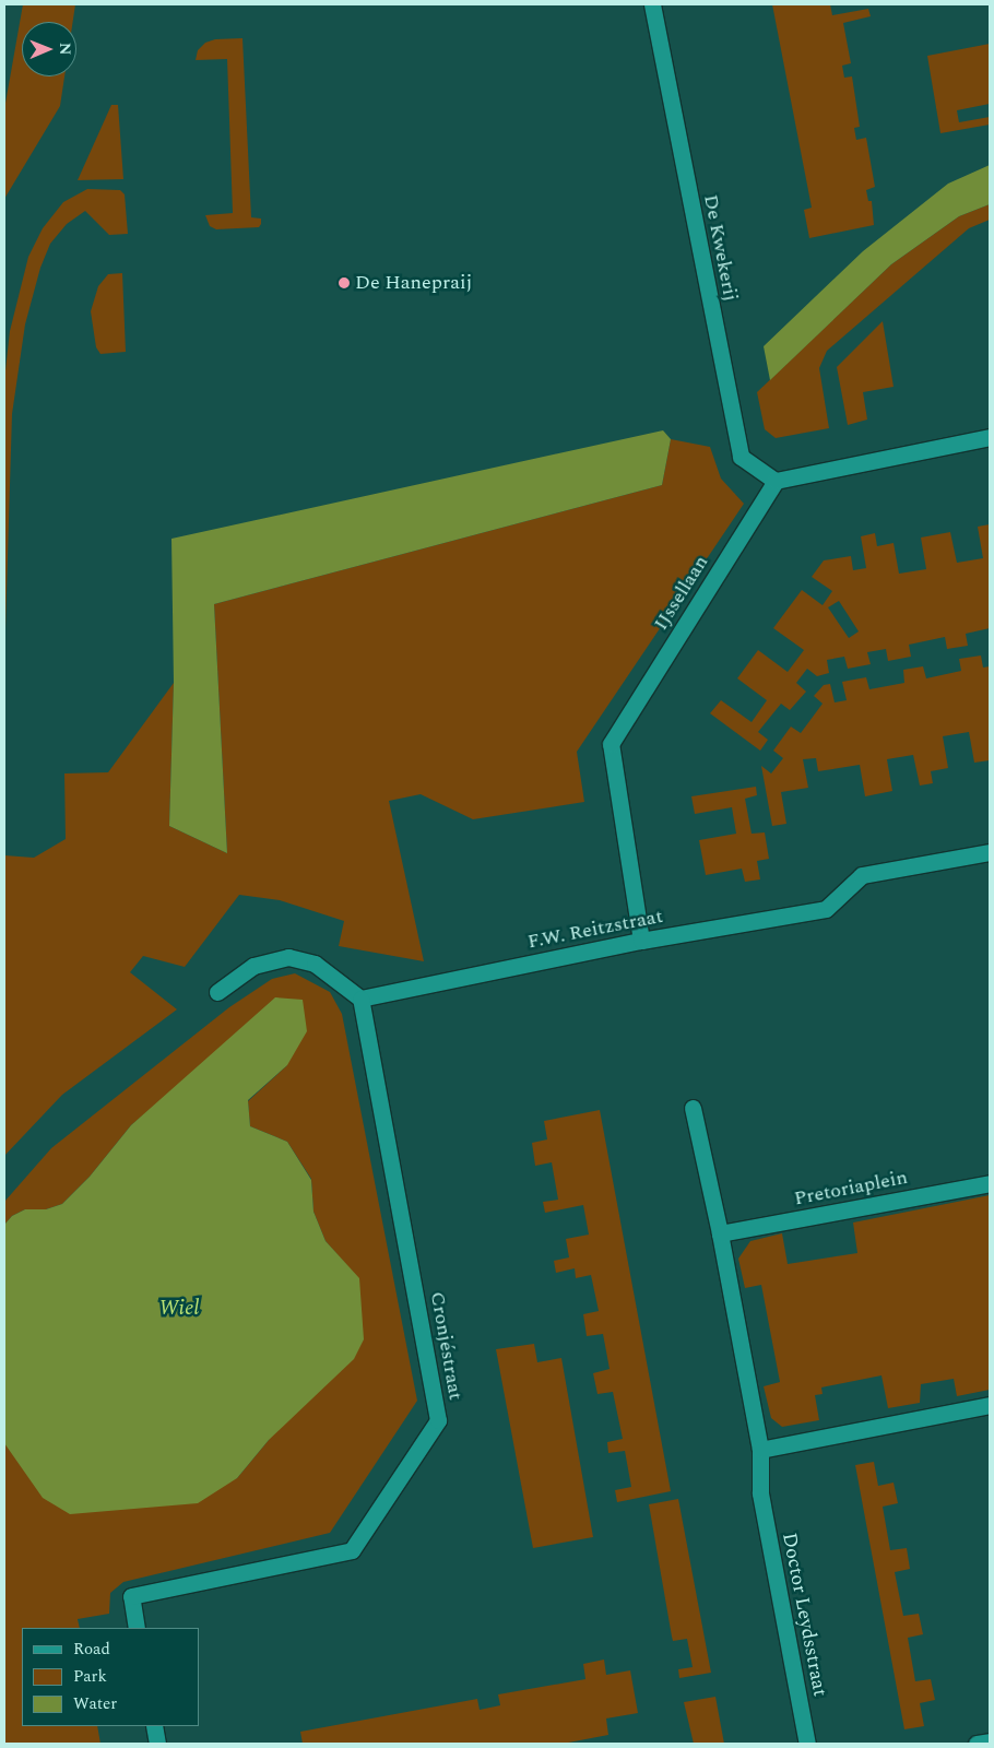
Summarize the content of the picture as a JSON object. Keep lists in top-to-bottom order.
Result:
{
  "streets": {
    "street": [
      "De Kwekerij",
      "IJssellaan",
      "F.W. Reitzstraat",
      "Pretoriaplein",
      "Cronjéstraat",
      "Doctor Leydsstraat"
    ]
  },
  "crossings": [
    ["De Kwekerij", "IJssellaan"],
    ["IJssellaan", "F.W. Reitzstraat"],
    ["F.W. Reitzstraat", "Cronjéstraat"]
  ],
  "water": ["Wiel"],
  "places": ["De Hanepraij"],
  "legend": ["Road", "Park", "Water"],
  "north": "right"
}
